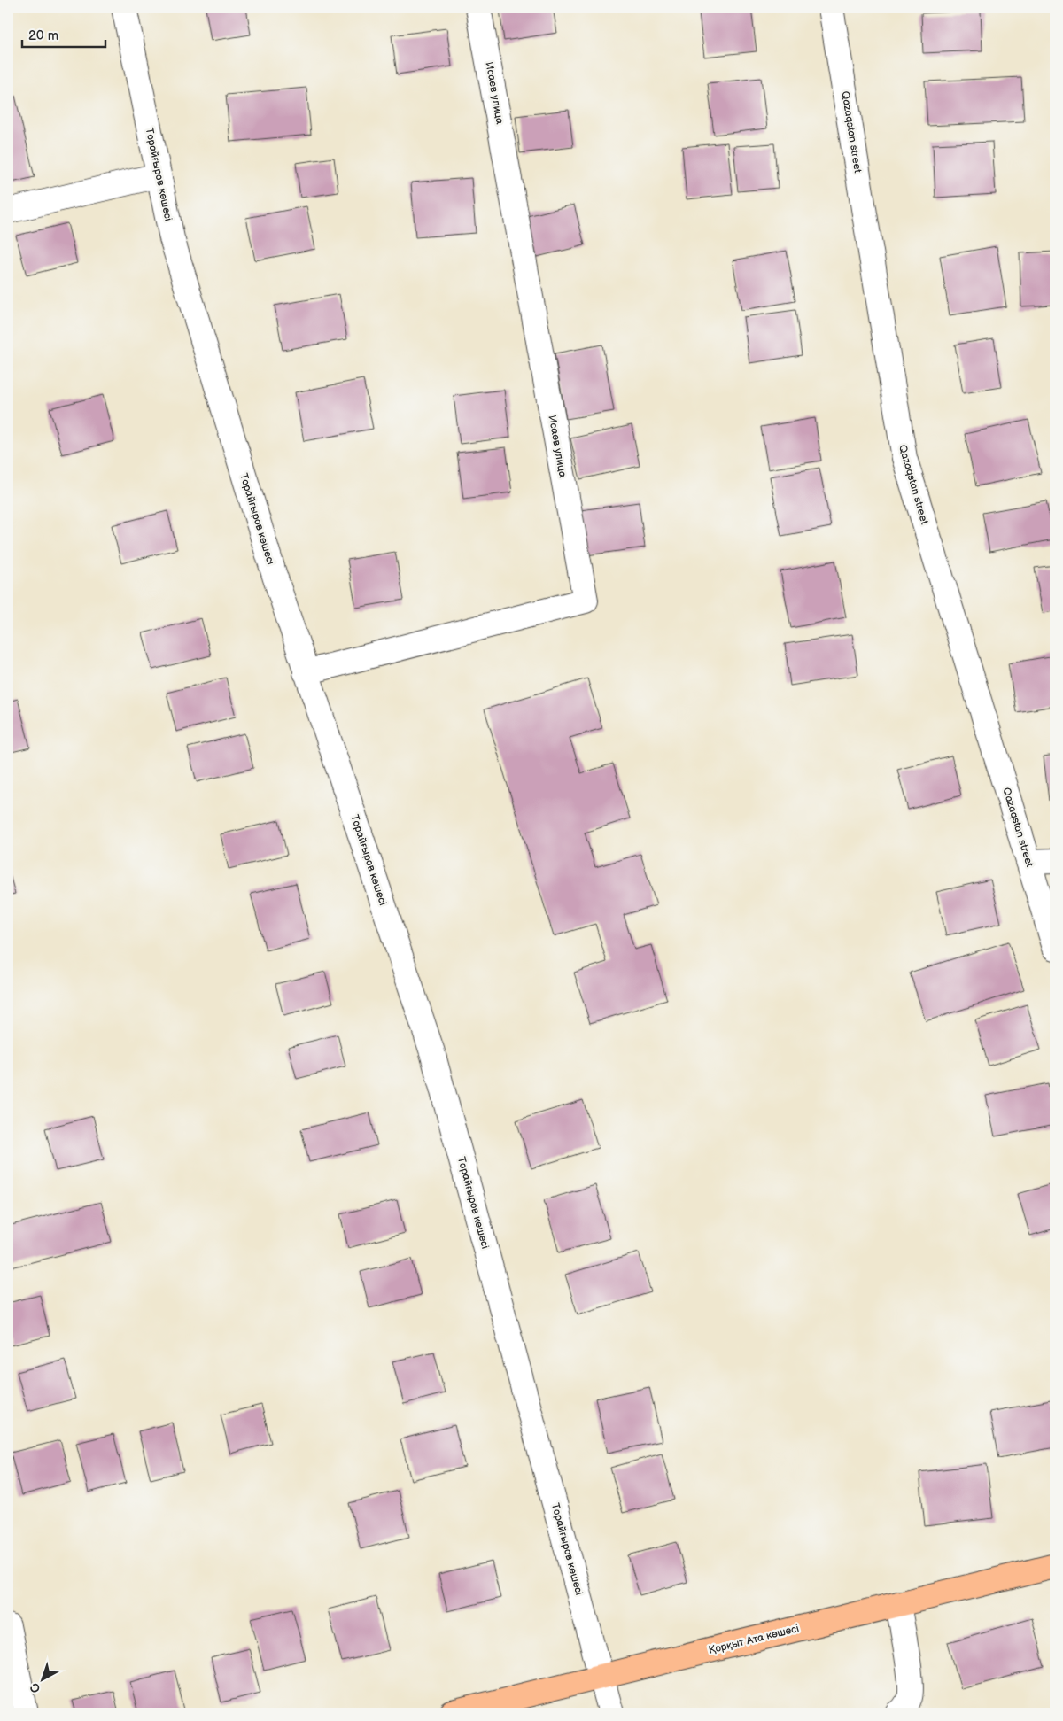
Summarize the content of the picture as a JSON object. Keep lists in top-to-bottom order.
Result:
{
  "streets": {
    "main road": ["Қорқыт Ата көшесі"],
    "street": ["Исаев улица", "Qazaqstan street", "Торайғыров көшесі"]
  },
  "crossings": [
    ["Исаев улица", "Торайғыров көшесі"],
    ["Торайғыров көшесі", "Қорқыт Ата көшесі"]
  ],
  "scale_bar": "20 m",
  "north": "bottom left"
}
